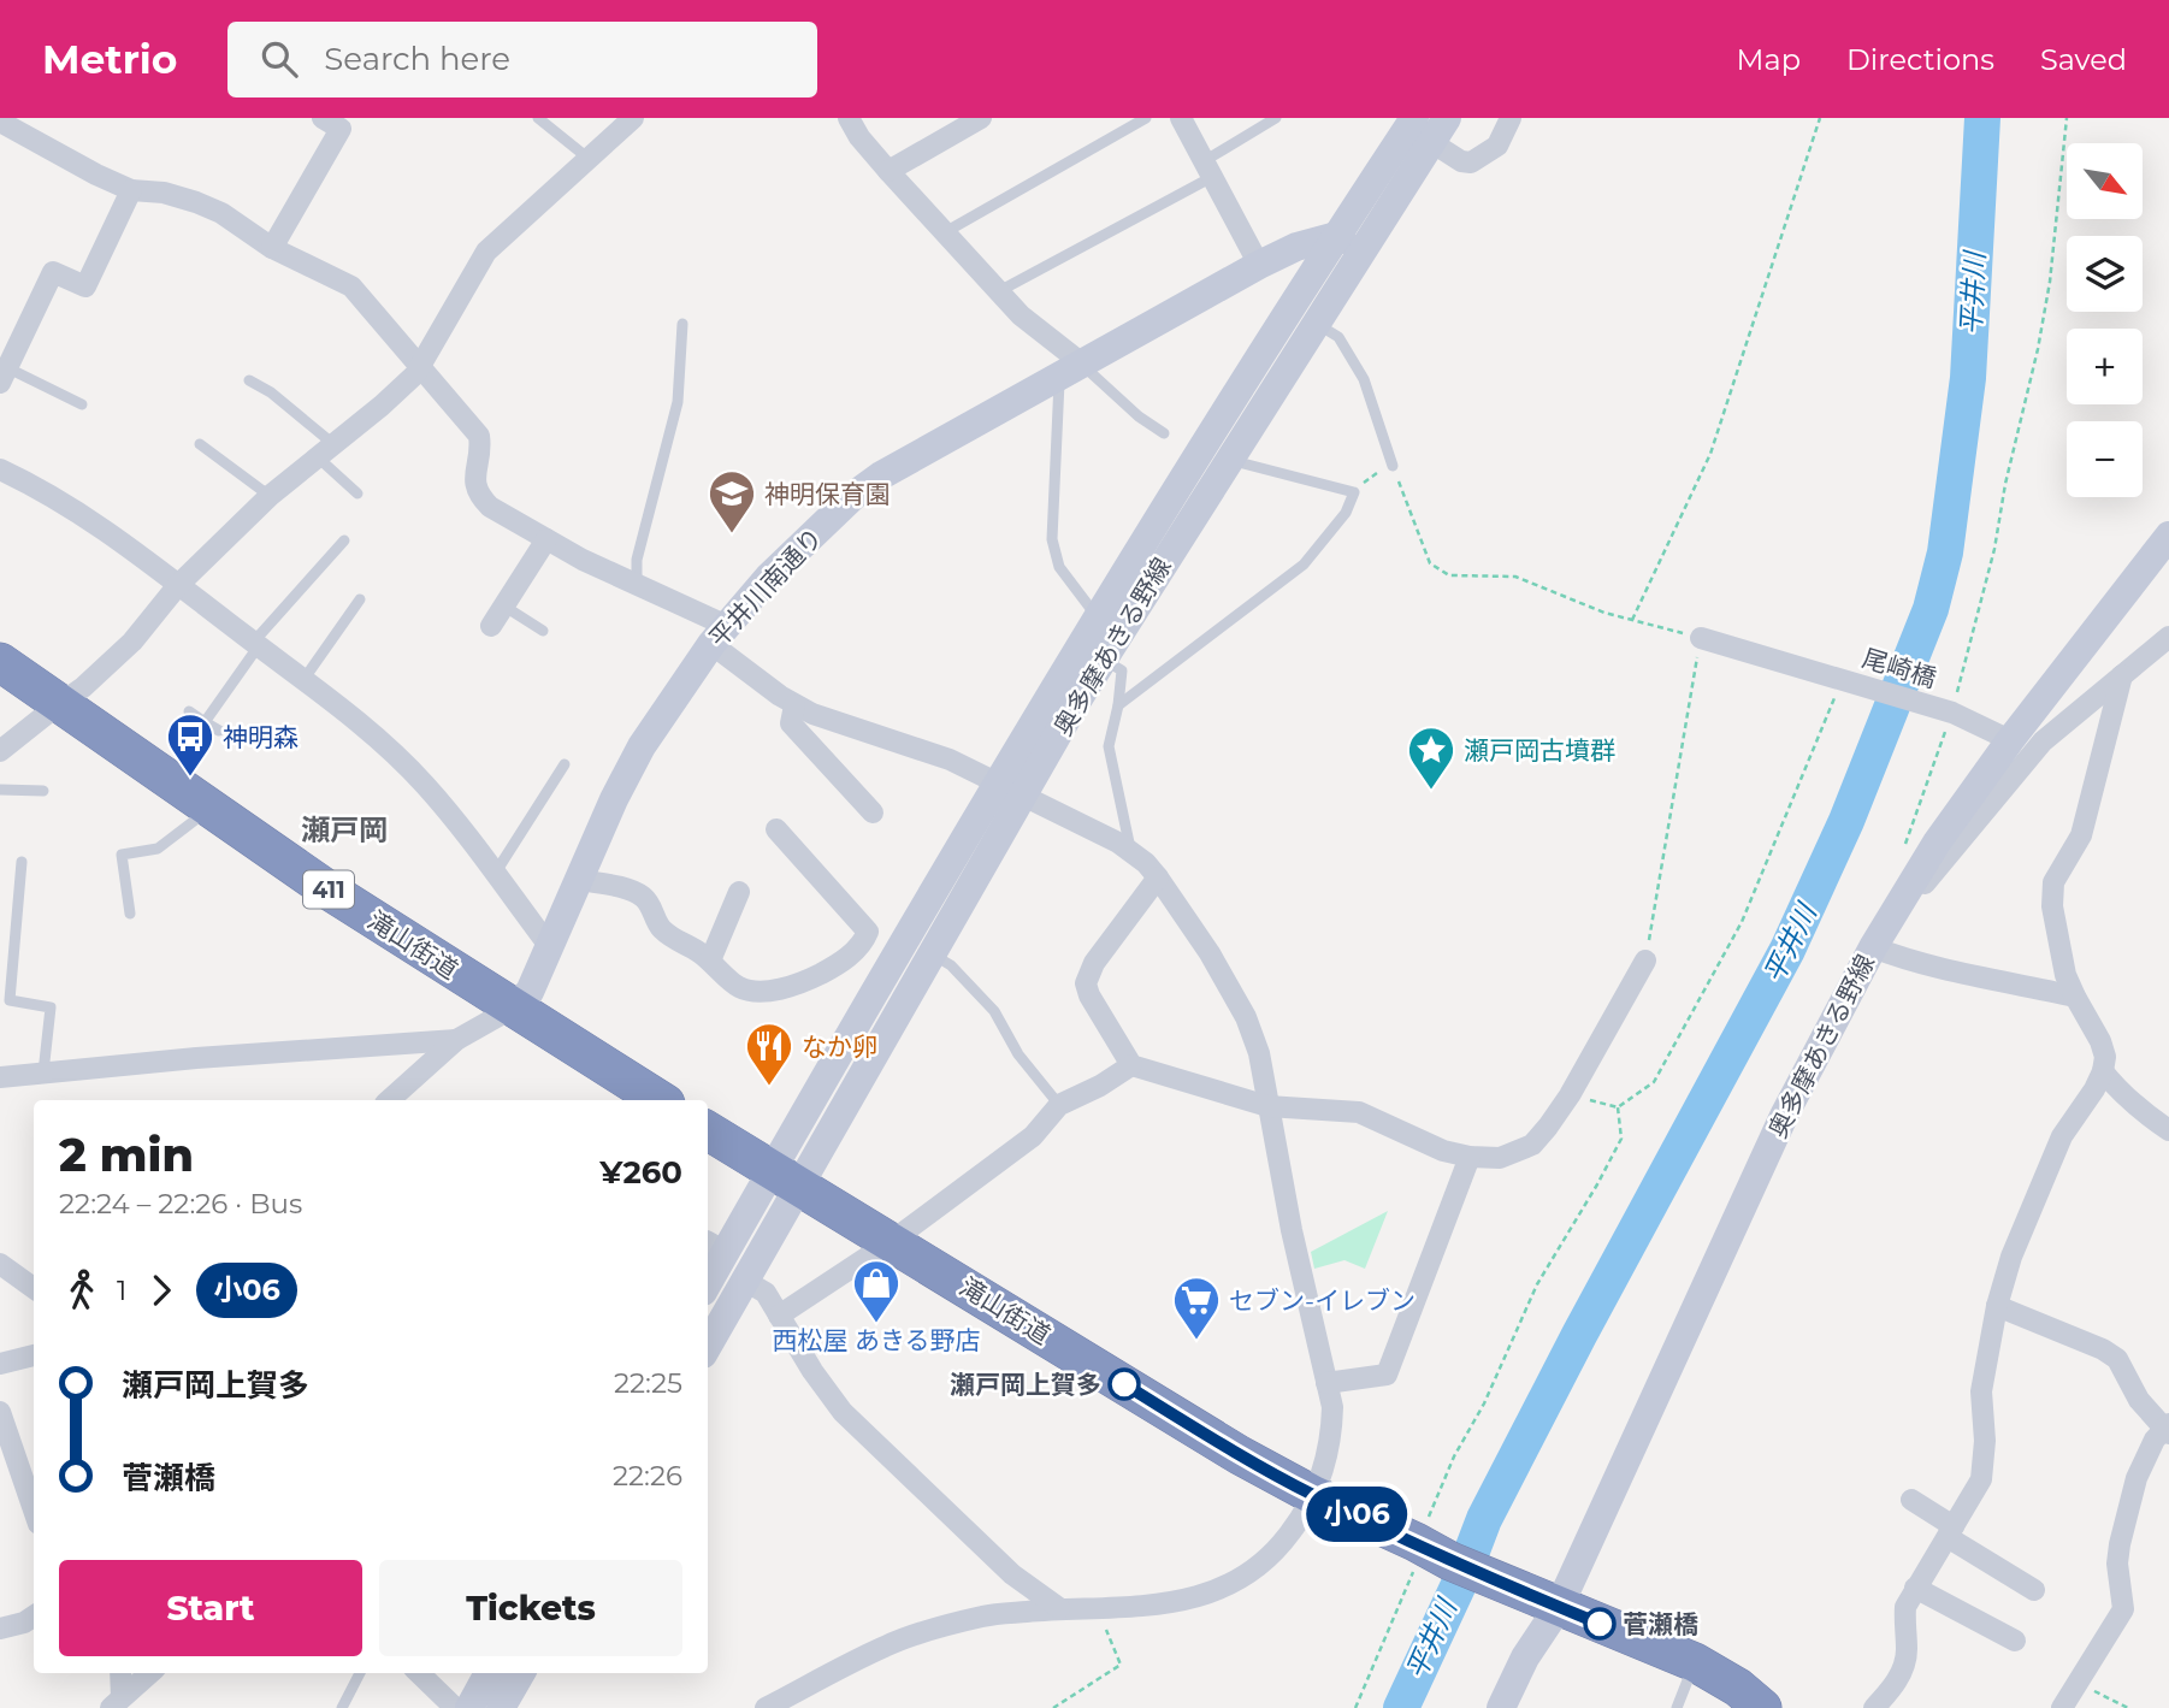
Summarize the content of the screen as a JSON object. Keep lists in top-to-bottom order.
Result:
{
  "streets": {
    "highway": ["411", "滝山街道"],
    "main road": ["平井川南通り", "奥多摩あきる野線"],
    "street": ["尾崎橋"]
  },
  "crossings": [
    ["平井川南通り", "奥多摩あきる野線"],
    ["平井川南通り", "滝山街道"],
    ["奥多摩あきる野線", "尾崎橋"],
    ["奥多摩あきる野線", "滝山街道"]
  ],
  "districts": ["瀬戸岡"],
  "water": ["平井川"],
  "places": {
    "school or university": ["神明保育園"],
    "bus stop": ["神明森"],
    "place": ["瀬戸岡古墳群"],
    "restaurant": ["なか卵"],
    "shop": ["西松屋 あきる野店"],
    "supermarket": ["セブン-イレブン"],
    "other": ["瀬戸岡上賀多", "菅瀬橋"]
  },
  "lines": ["bus line 小06"],
  "north": "bottom right",
  "page": {
    "header": "Metrio",
    "search": "Search here",
    "nav": ["Map", "Directions", "Saved"],
    "on_map": "小06",
    "map_buttons": ["+", "−"],
    "heading": ["2 min", "22:24 – 22:26 · Bus", "¥260"],
    "legs": ["1", "小06"],
    "list": [
      {
        "name": "瀬戸岡上賀多",
        "value": "22:25"
      },
      {
        "name": "菅瀬橋",
        "value": "22:26"
      }
    ],
    "buttons": ["Start", "Tickets"]
  }
}
